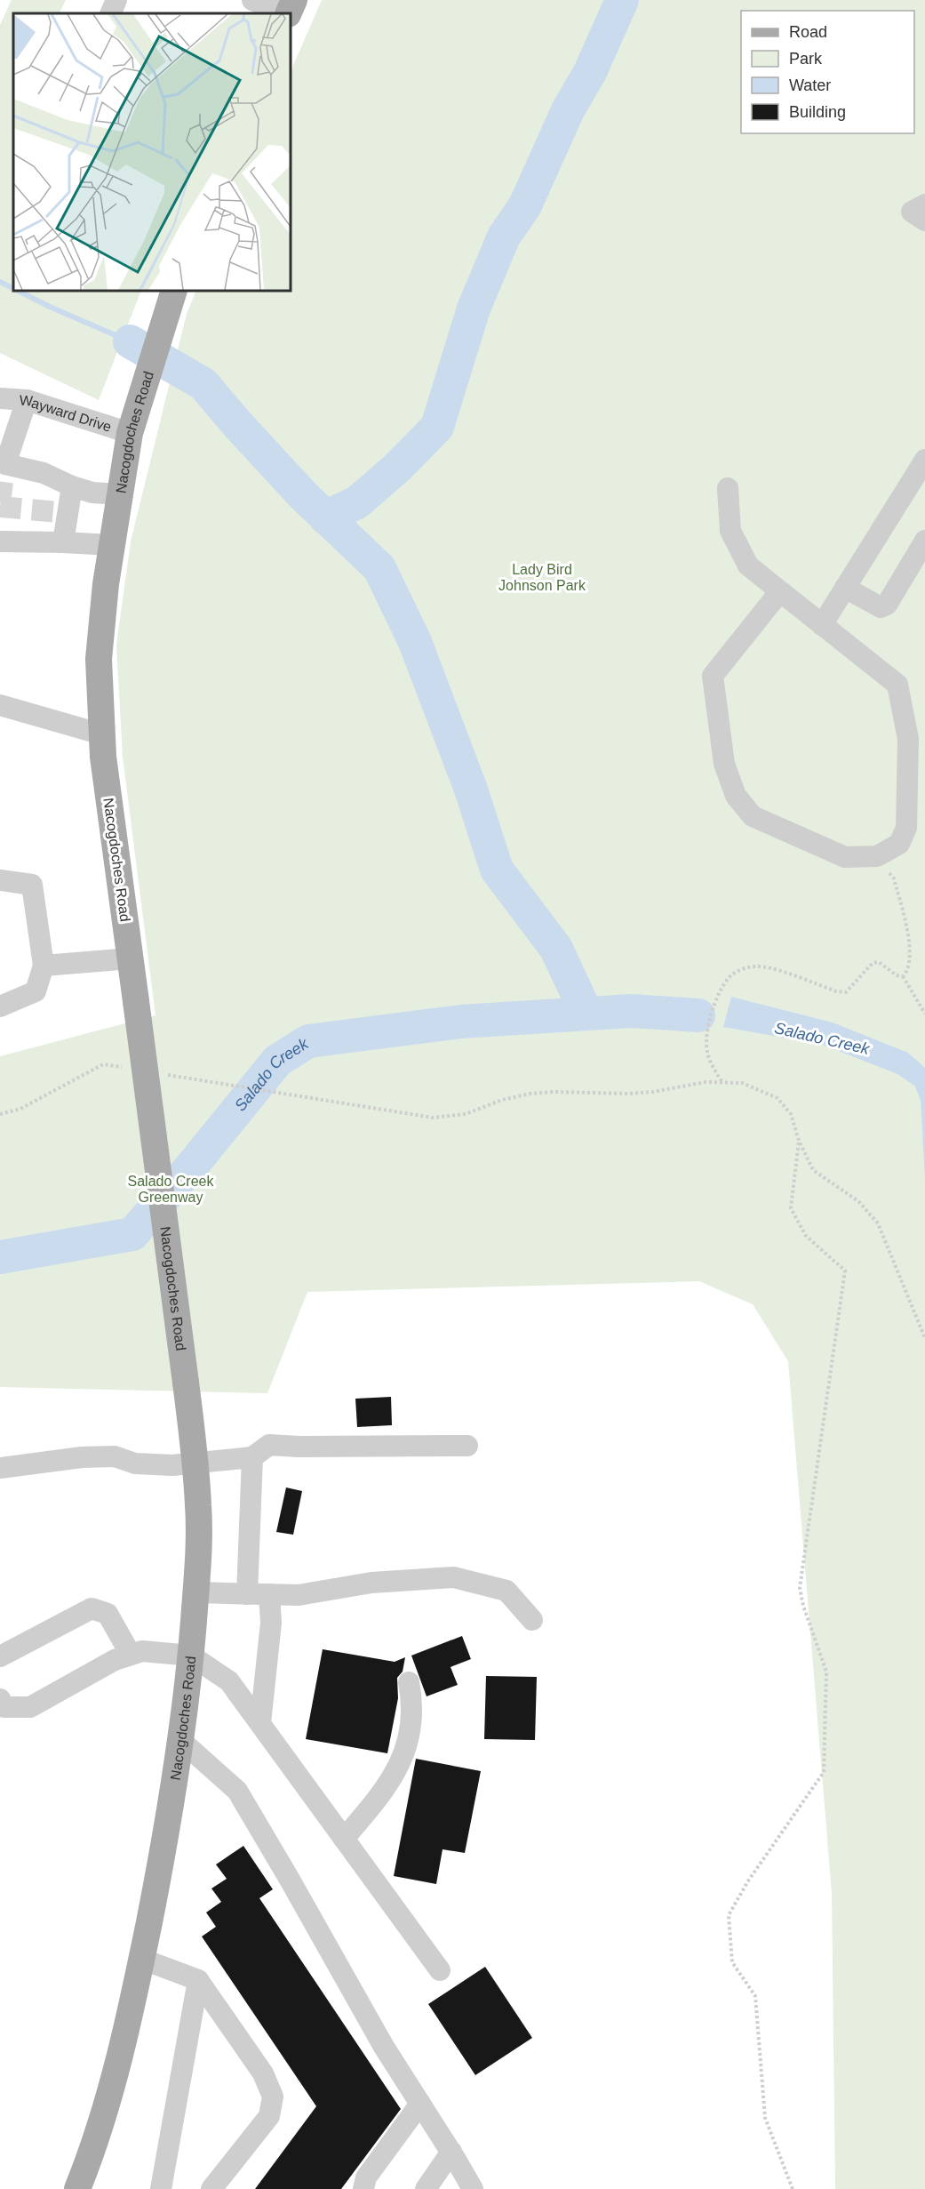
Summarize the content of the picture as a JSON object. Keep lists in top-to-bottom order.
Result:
{
  "streets": {
    "main road": ["Nacogdoches Road"],
    "street": ["Wayward Drive"]
  },
  "crossings": [
    ["Wayward Drive", "Nacogdoches Road"]
  ],
  "water": ["Salado Creek"],
  "parks": ["Lady Bird Johnson Park", "Salado Creek Greenway"],
  "legend": [
    "Road",
    "Park",
    "Water",
    "Building"
  ]
}
